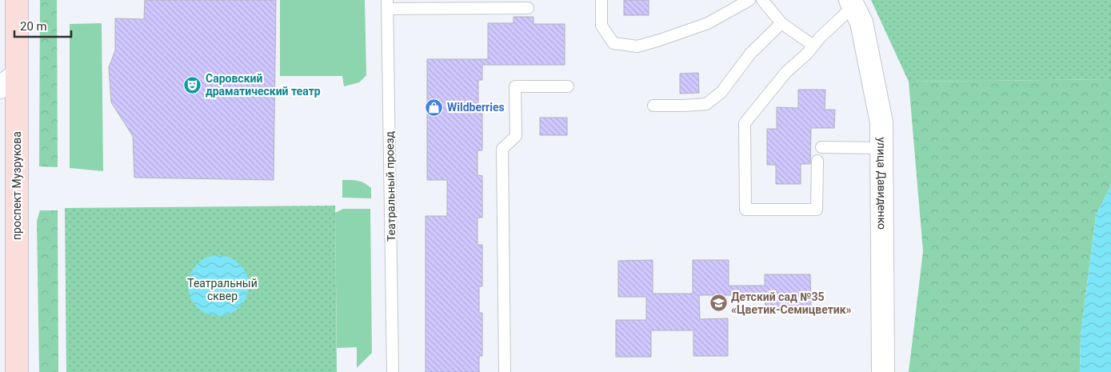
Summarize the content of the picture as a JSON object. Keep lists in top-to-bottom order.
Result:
{
  "streets": {
    "main road": ["проспект Музрукова"],
    "street": ["улица Давиденко"],
    "lane": ["Театральный проезд"]
  },
  "parks": ["Театральный сквер"],
  "places": {
    "theatre": ["Саровский драматический театр"],
    "shop": ["Wildberries"],
    "school or university": ["Детский сад №35 «Цветик-Семицветик»"]
  },
  "scale_bar": "20 m"
}
